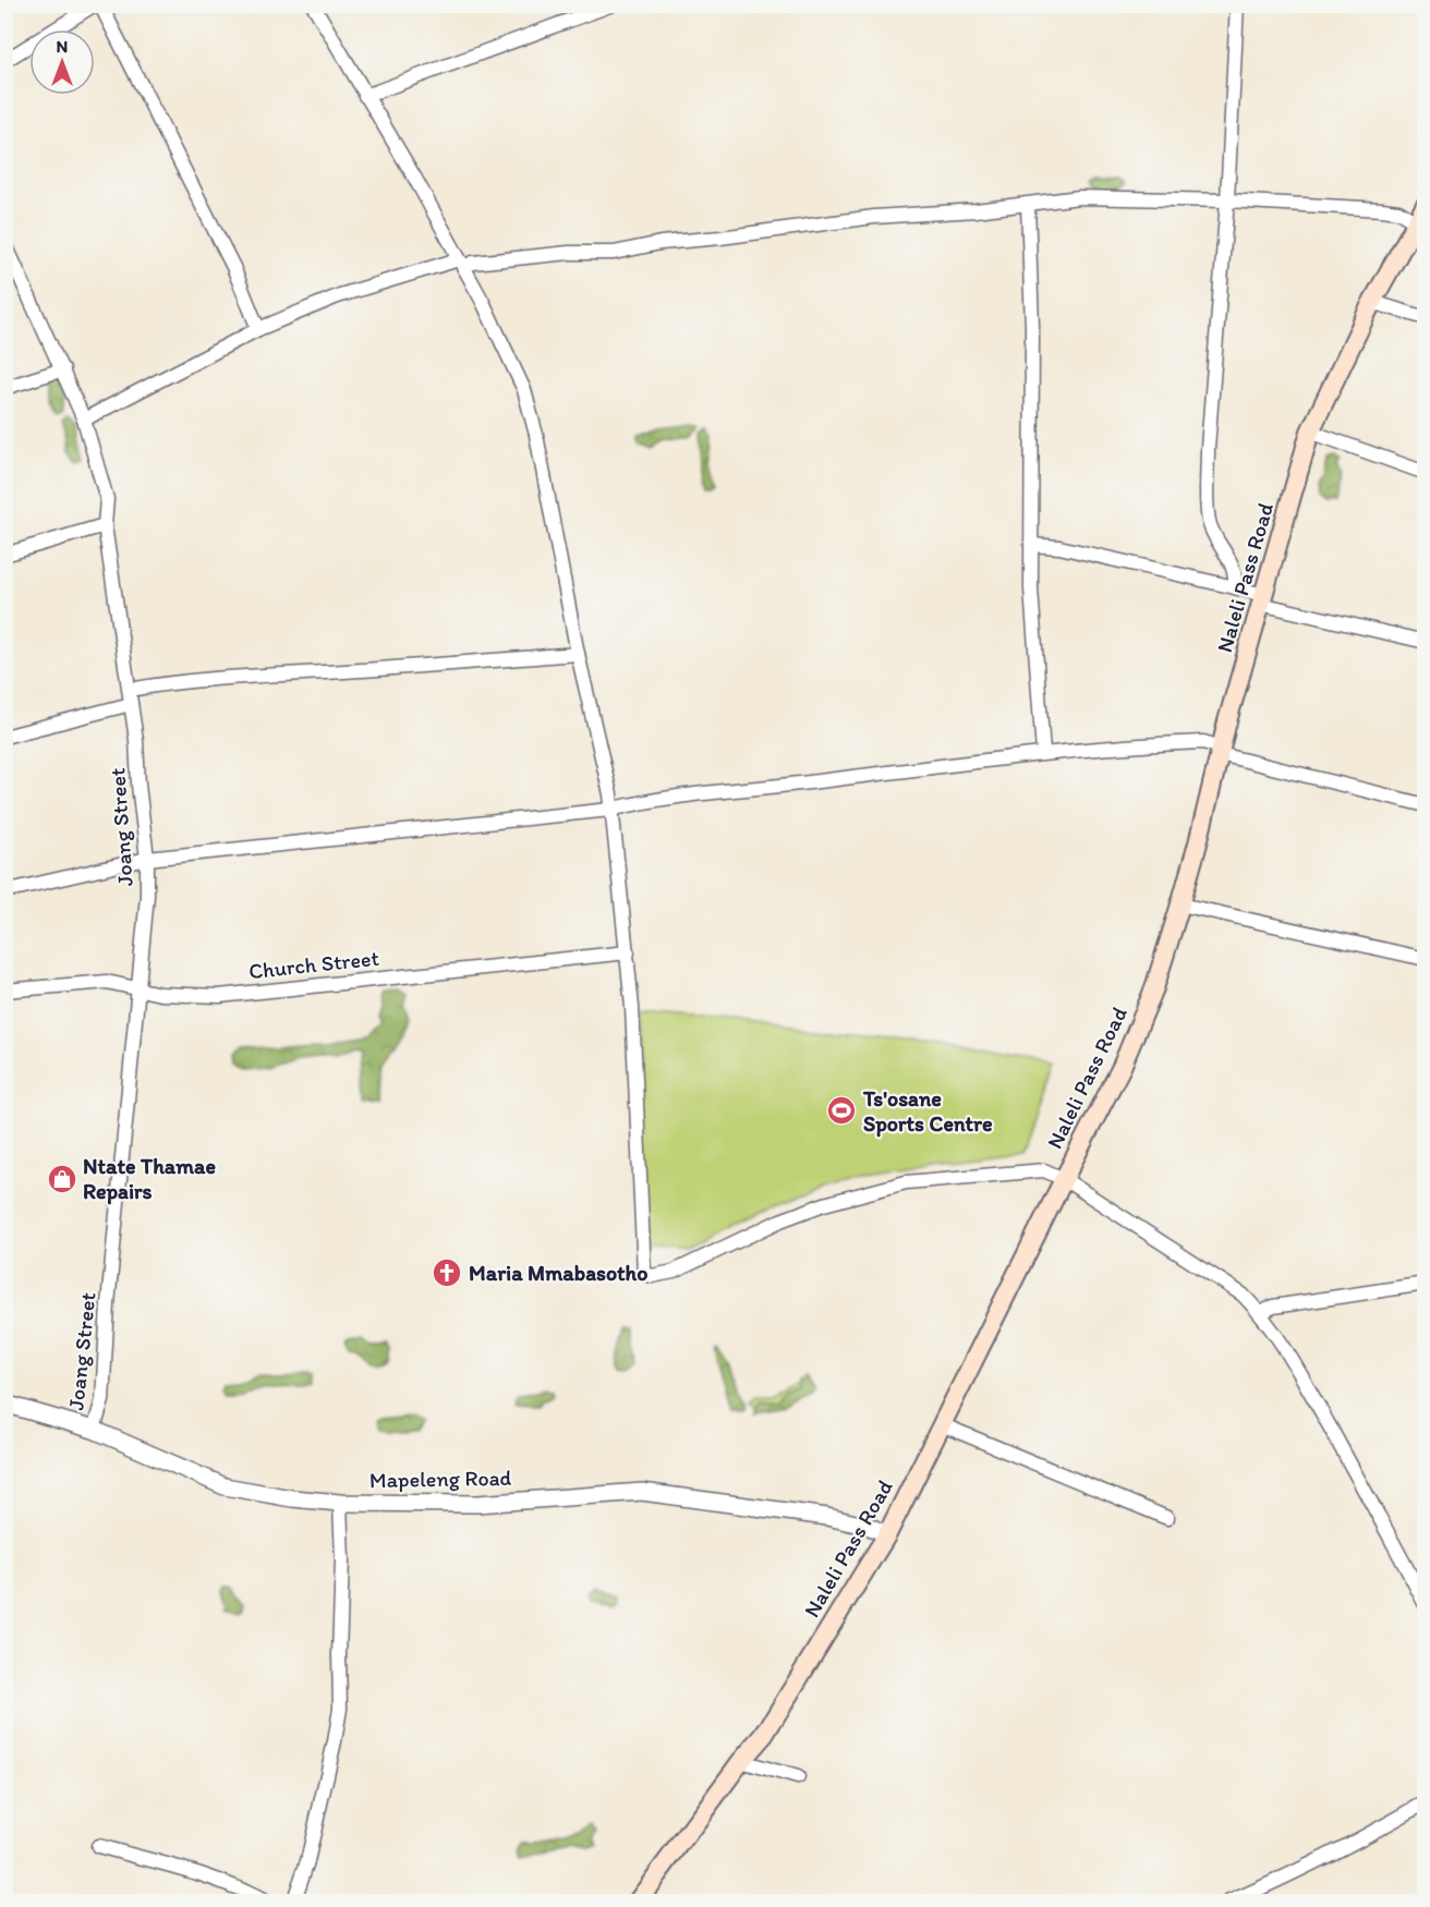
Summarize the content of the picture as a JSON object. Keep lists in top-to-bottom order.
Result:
{
  "streets": {
    "main road": ["Naleli Pass Road"],
    "street": ["Joang Street", "Church Street", "Mapeleng Road"]
  },
  "crossings": [
    ["Naleli Pass Road", "Mapeleng Road"],
    ["Joang Street", "Church Street"],
    ["Joang Street", "Mapeleng Road"]
  ],
  "places": {
    "sports": ["Ts'osane Sports Centre"],
    "shop": ["Ntate Thamae Repairs"],
    "church": ["Maria Mmabasotho"]
  },
  "north": "top"
}
